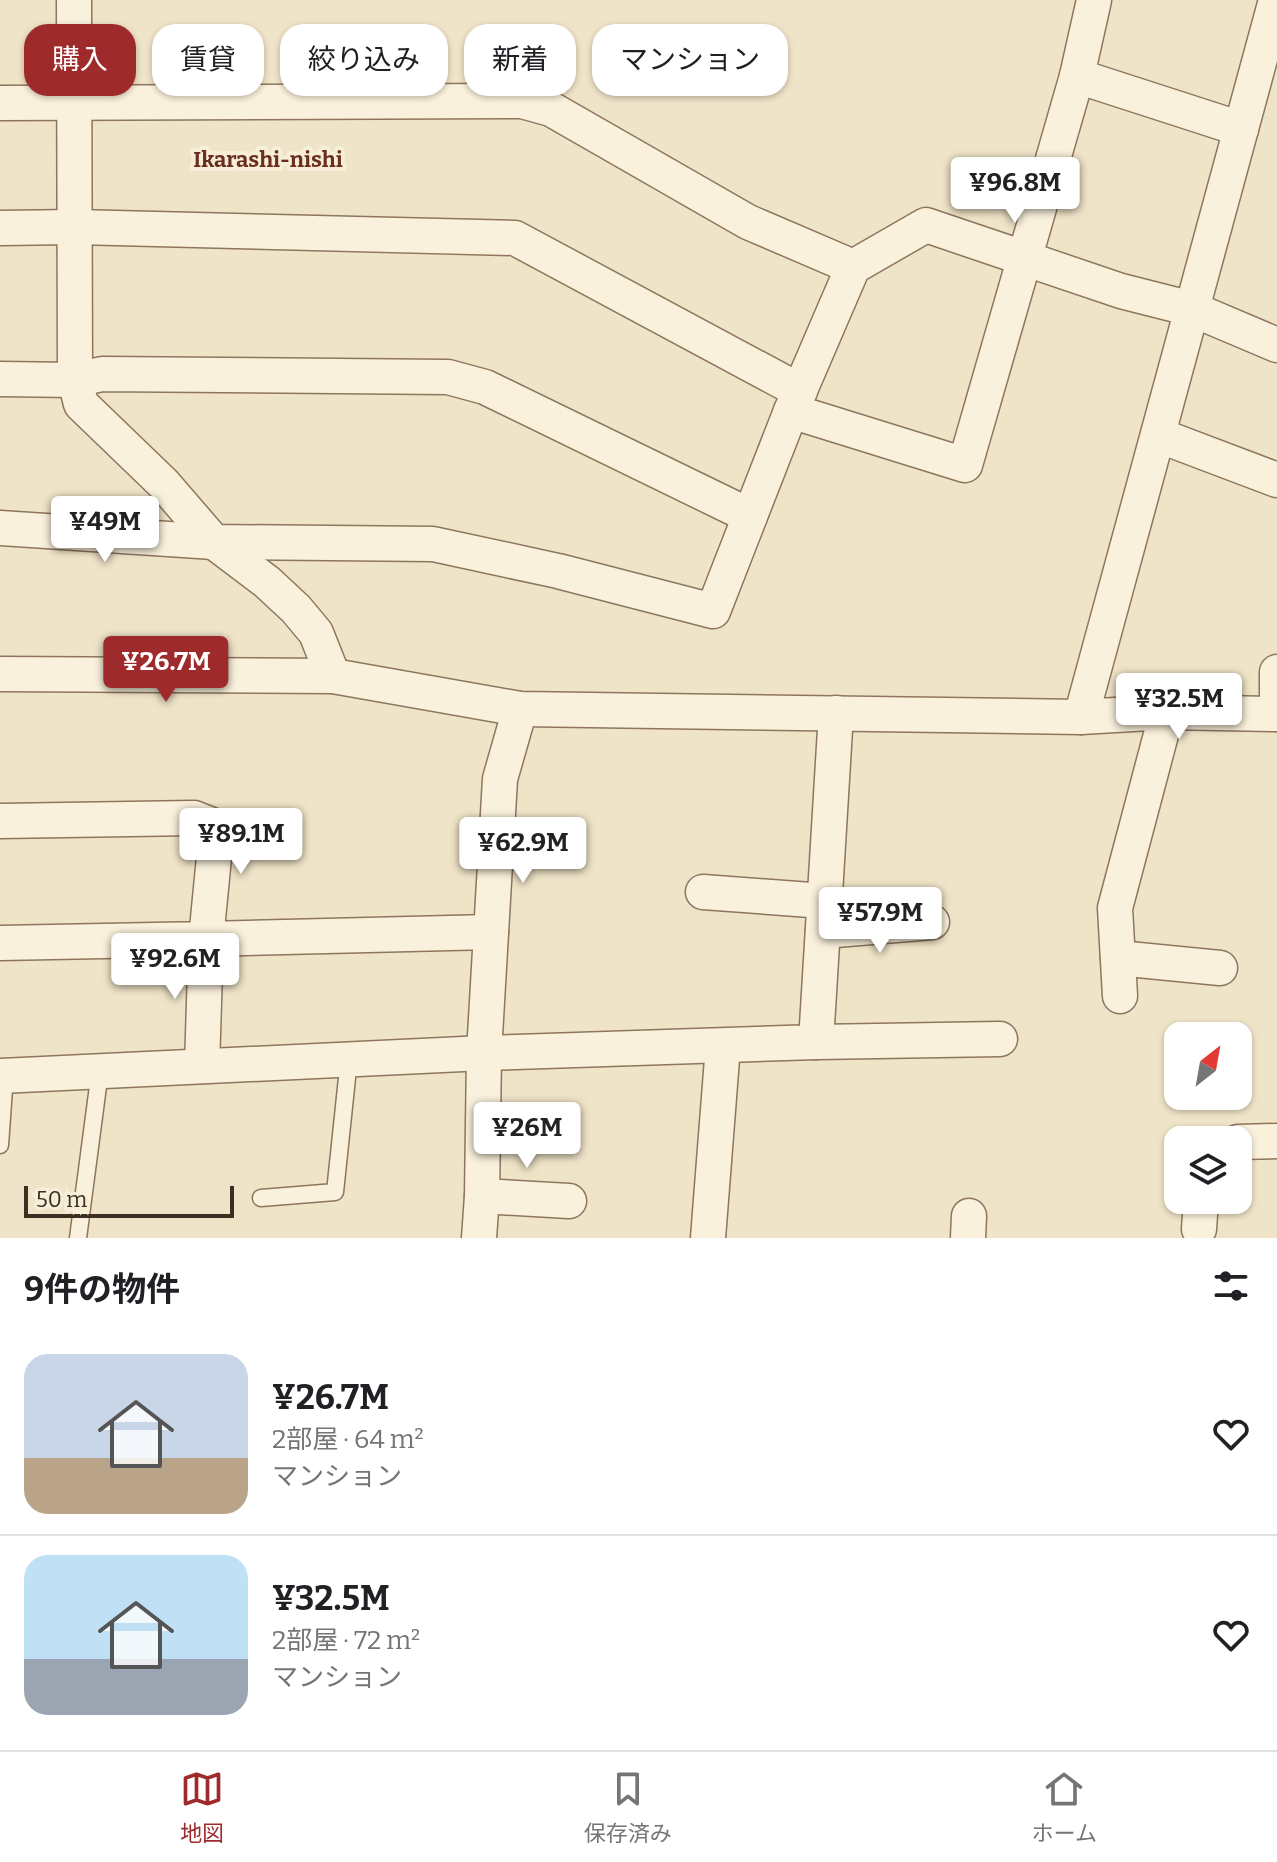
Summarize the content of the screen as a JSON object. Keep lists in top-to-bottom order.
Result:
{
  "districts": ["Ikarashi-nishi"],
  "scale_bar": "50 m",
  "north": "top right",
  "page": {
    "chip": [
      "購入",
      "賃貸",
      "絞り込み",
      "新着",
      "マンション"
    ],
    "price": [
      "¥96.8M",
      "¥49M",
      "¥26.7M",
      "¥32.5M",
      "¥89.1M",
      "¥62.9M",
      "¥57.9M",
      "¥92.6M",
      "¥26M"
    ],
    "scale": "50 m",
    "heading": "9件の物件",
    "list": [
      {
        "name": "¥26.7M",
        "note": "2部屋 · 64 m² · マンション"
      },
      {
        "name": "¥32.5M",
        "note": "2部屋 · 72 m² · マンション"
      }
    ],
    "tabs": ["地図", "保存済み", "ホーム"]
  }
}
